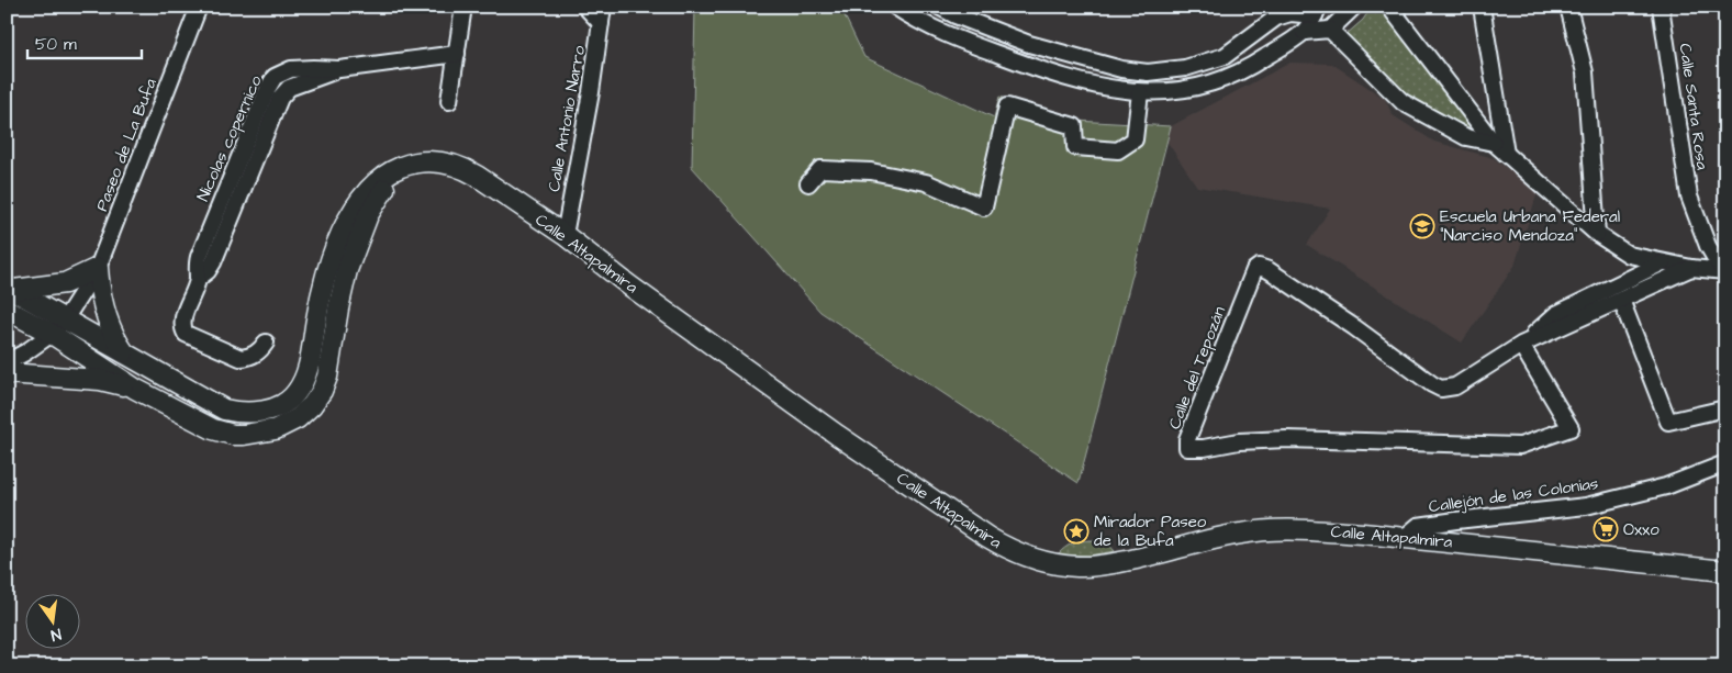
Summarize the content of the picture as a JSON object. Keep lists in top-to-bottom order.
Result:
{
  "streets": {
    "main road": ["Calle Altapalmira"],
    "street": [
      "Calle Santa Rosa",
      "Calle Antonio Narro",
      "Nicolas copernico",
      "Paseo de La Bufa",
      "Calle del Tepozán",
      "Callejón de las Colonias"
    ]
  },
  "crossings": [
    ["Calle Antonio Narro", "Calle Altapalmira"],
    ["Calle Altapalmira", "Callejón de las Colonias"]
  ],
  "places": {
    "school or university": ["Escuela Urbana Federal \"Narciso Mendoza\""],
    "supermarket": ["Oxxo"],
    "place": ["Mirador Paseo de la Bufa"]
  },
  "scale_bar": "50 m",
  "north": "bottom"
}
